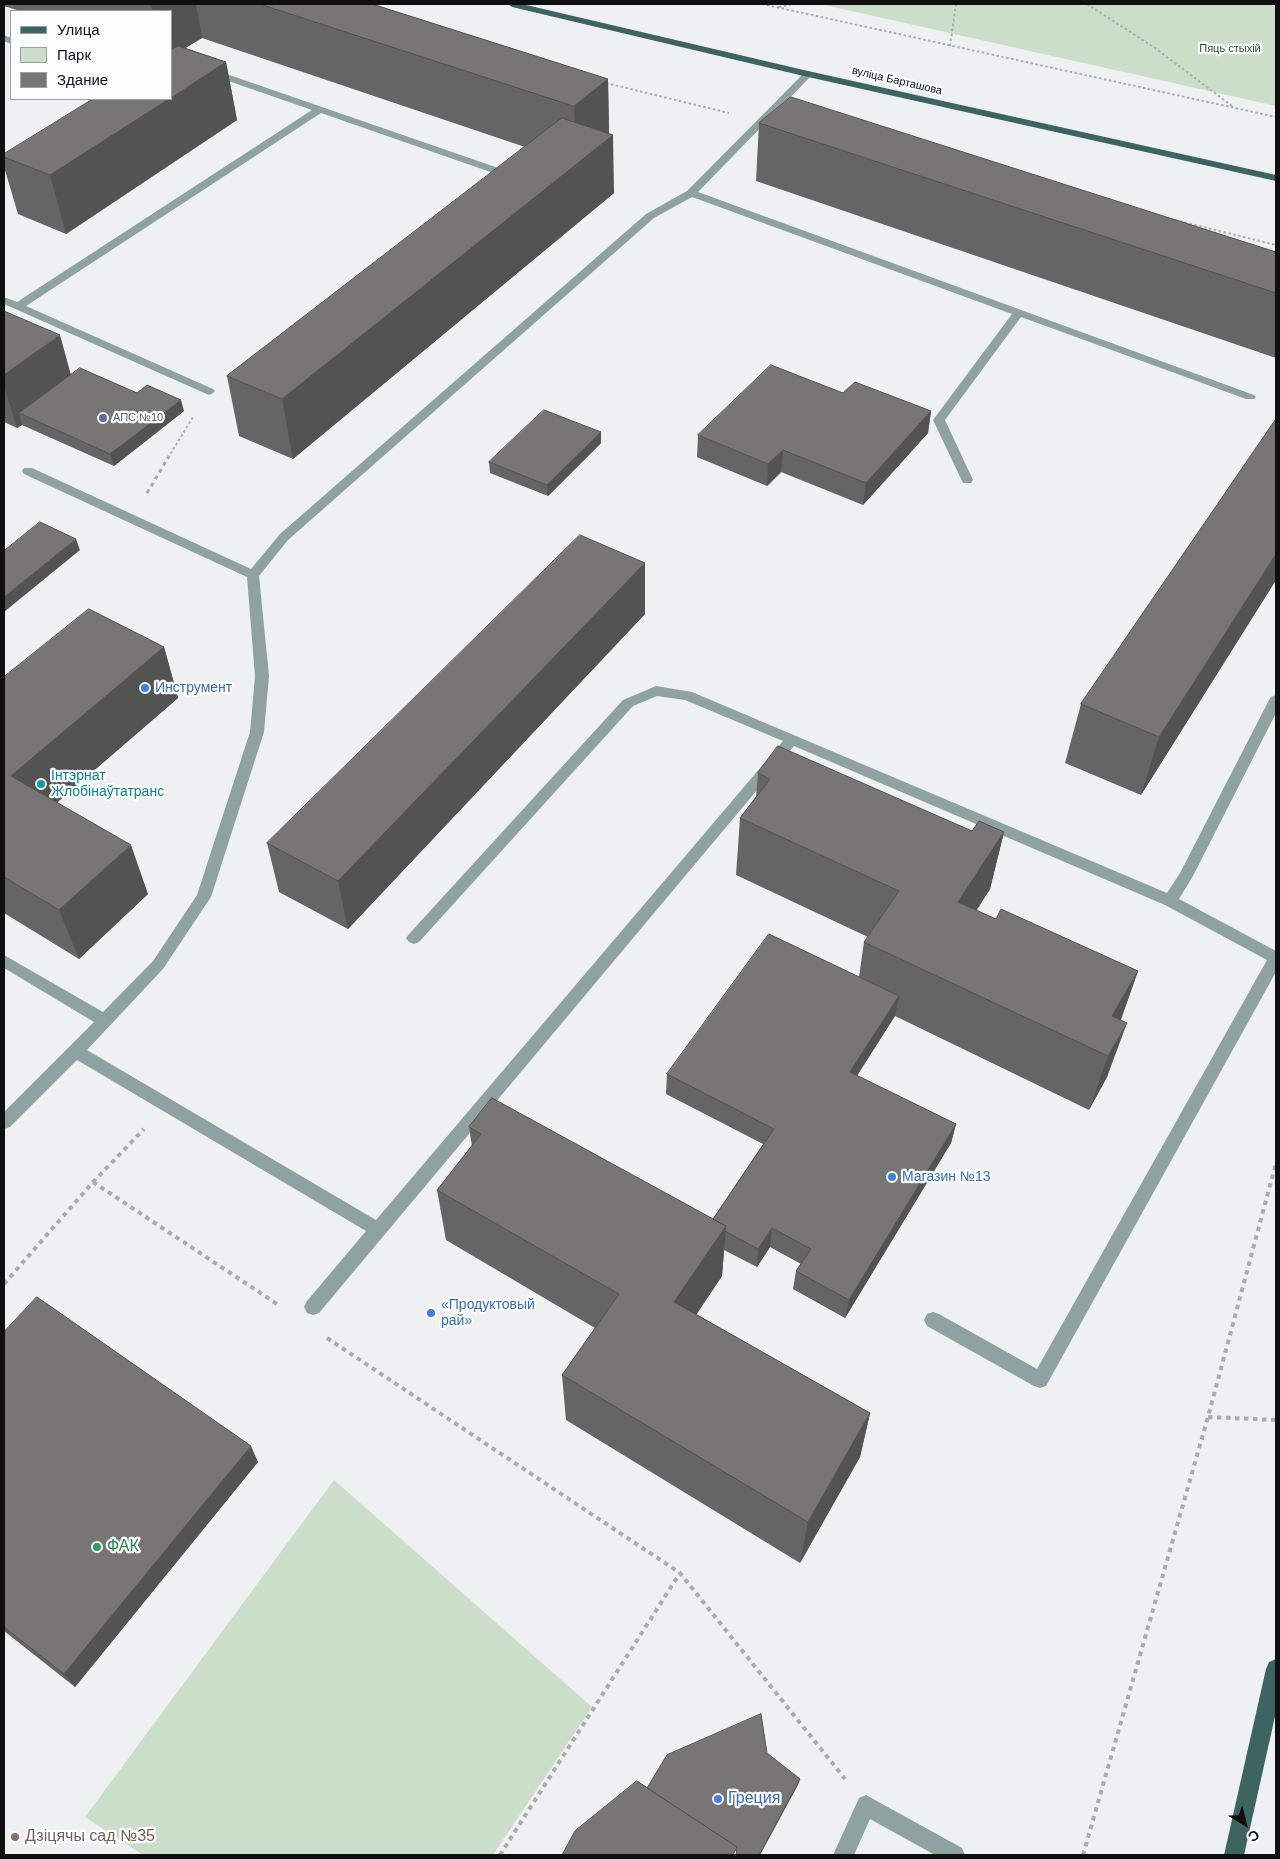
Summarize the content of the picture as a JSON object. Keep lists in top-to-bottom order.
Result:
{
  "streets": {
    "main road": ["вуліца Барташова"]
  },
  "parks": ["Пяць стыхій"],
  "places": [
    "АПС №10",
    "Инструмент",
    "Інтэрнат Жлобінаўтатранс",
    "Магазин №13",
    "«Продуктовый рай»",
    "ФАК",
    "Греция",
    "Дзіцячы сад №35"
  ],
  "legend": ["Улица", "Парк", "Здание"],
  "north": "bottom right"
}
